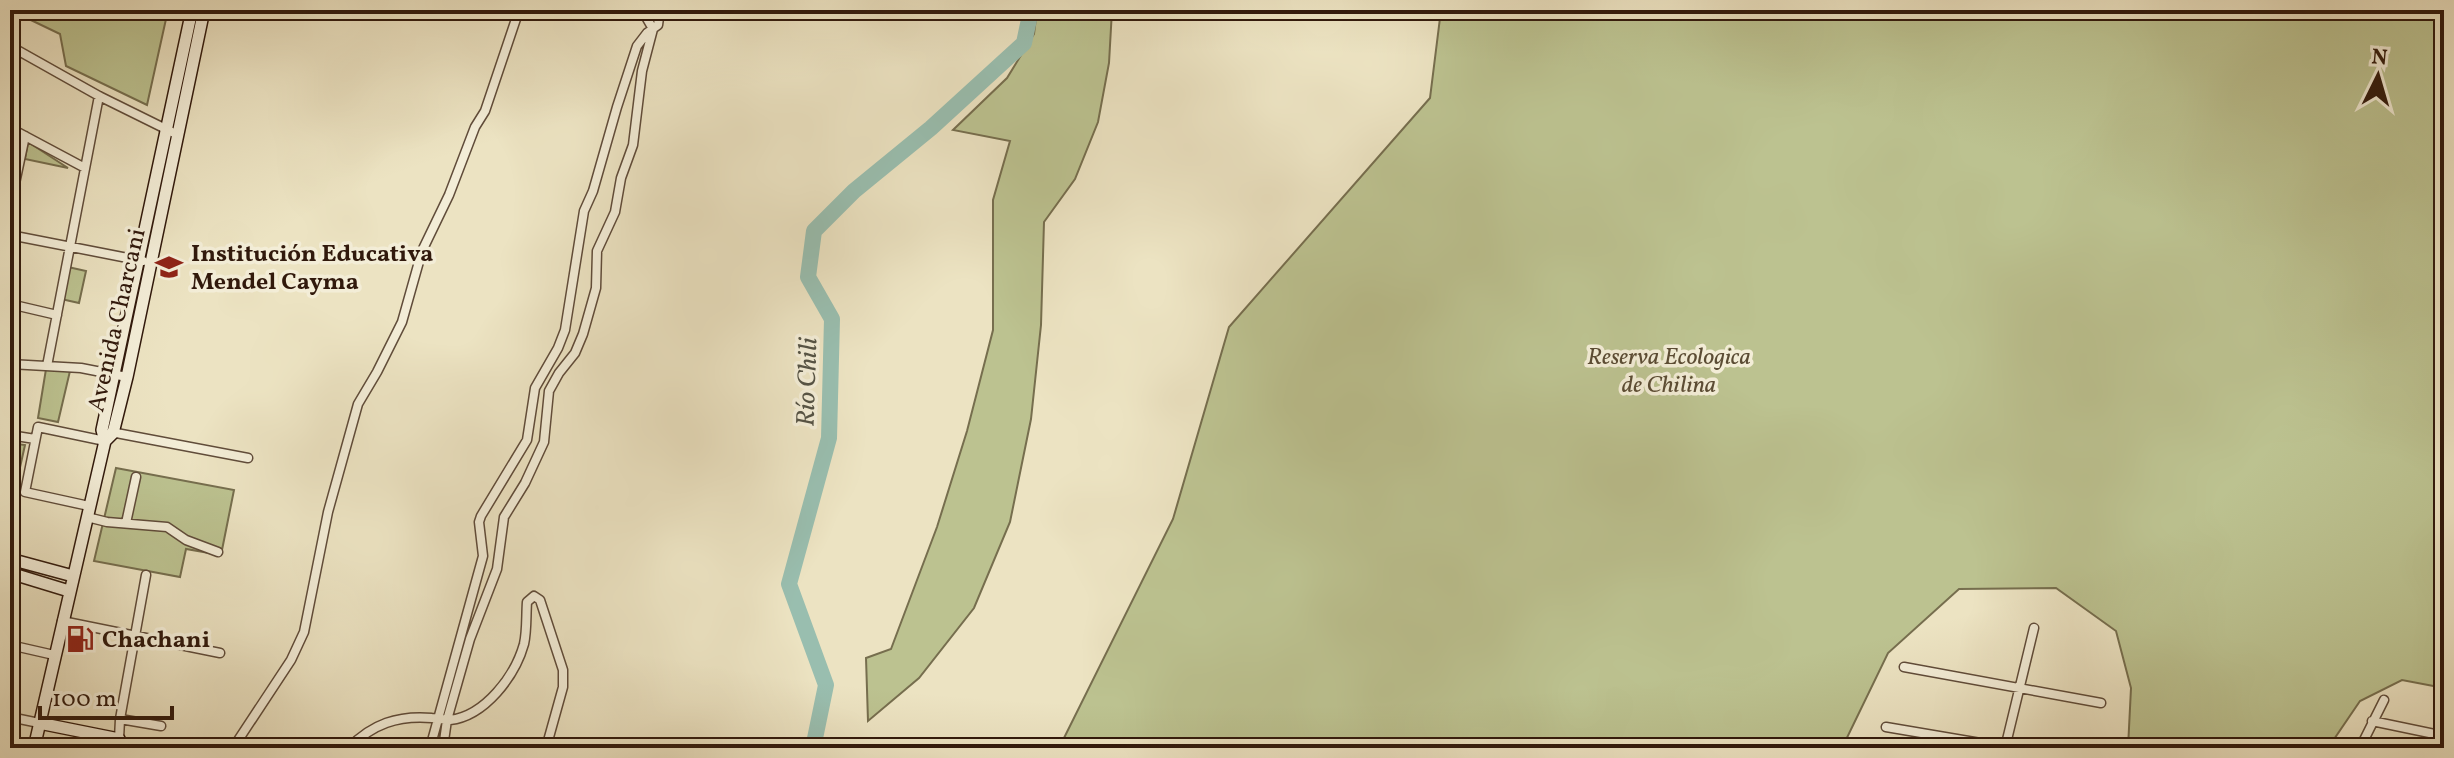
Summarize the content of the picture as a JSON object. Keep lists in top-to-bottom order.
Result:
{
  "streets": {
    "main road": ["Avenida Charcani"]
  },
  "water": ["Río Chili"],
  "parks": ["Reserva Ecologica de Chilina"],
  "places": {
    "school or university": ["Institución Educativa Mendel Cayma"],
    "fuel station": ["Chachani"]
  },
  "scale_bar": "100 m",
  "north": "top"
}
